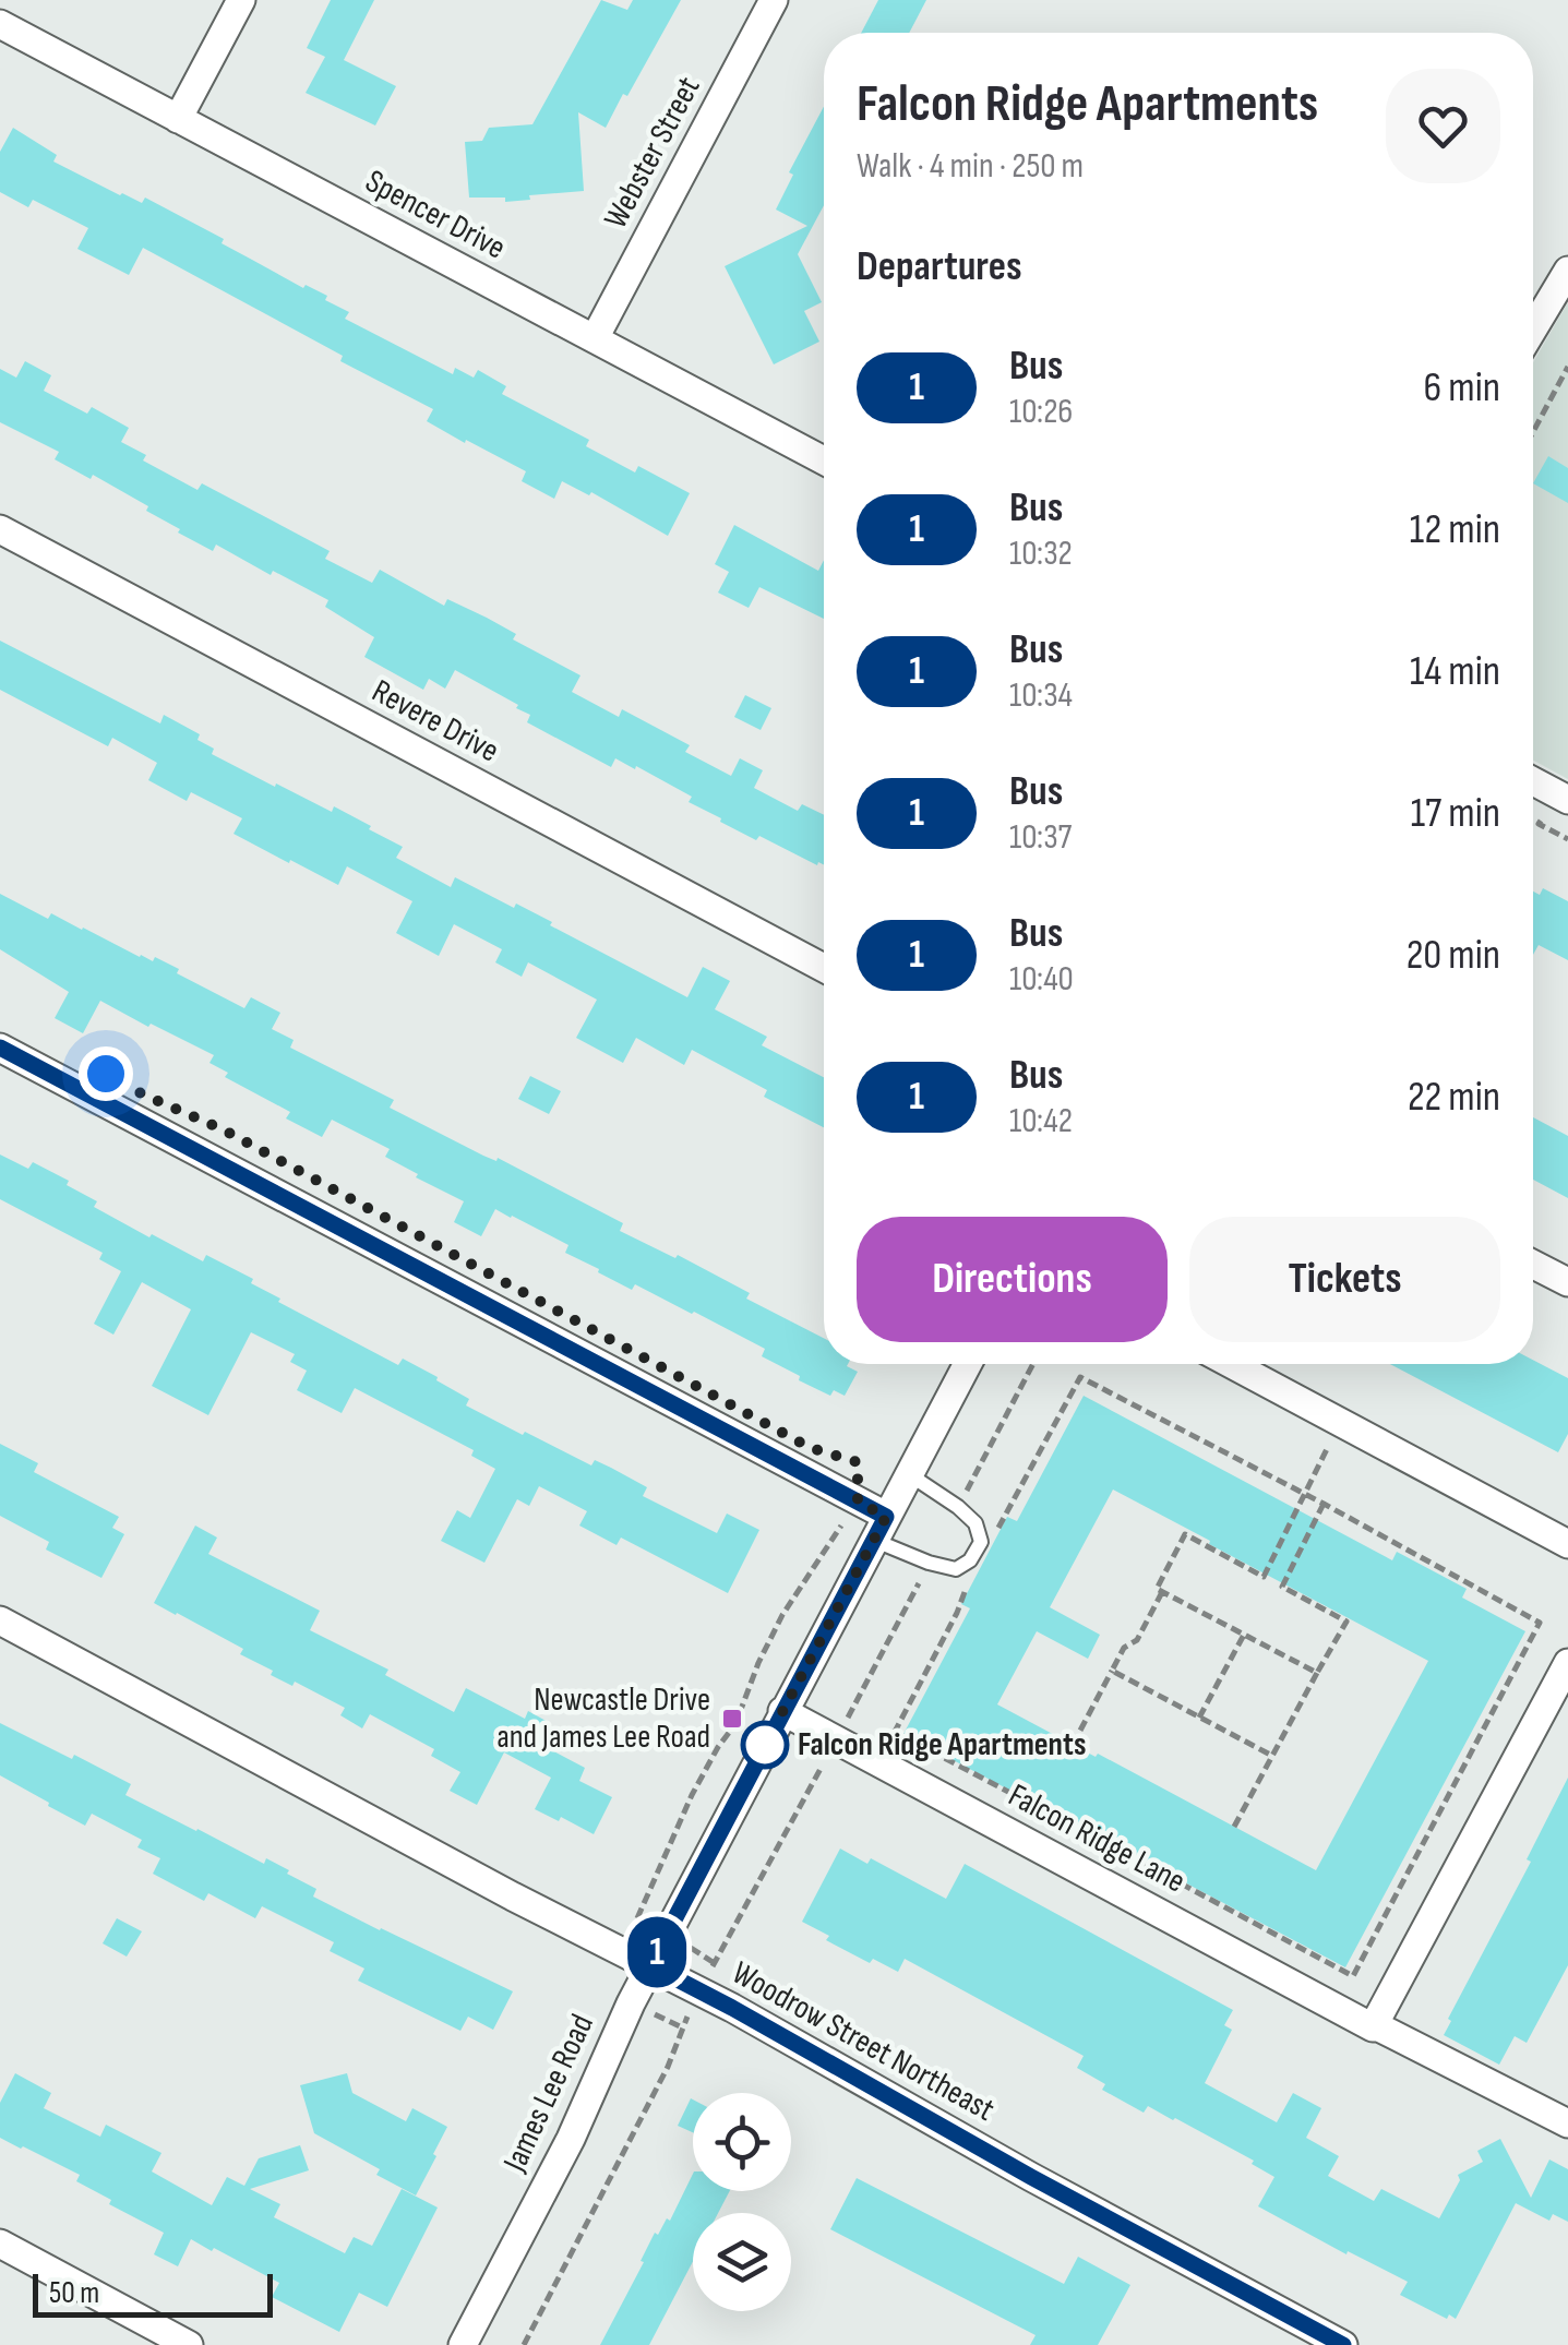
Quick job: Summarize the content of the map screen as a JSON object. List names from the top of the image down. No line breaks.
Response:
{"streets":{"street":["Webster Street","Spencer Drive","Revere Drive","Falcon Ridge Lane","Woodrow Street Northeast","James Lee Road"]},"crossings":[["Webster Street","Spencer Drive"],["Falcon Ridge Lane","James Lee Road"],["Woodrow Street Northeast","James Lee Road"]],"places":{"transit":["Newcastle Drive and James Lee Road"],"other":["Falcon Ridge Apartments"]},"lines":["bus line 1"],"scale_bar":"50 m","page":{"on_map":"1","heading":[["Falcon Ridge Apartments","Walk · 4 min · 250 m"],"Departures"],"list":[{"mark":"1","name":"Bus","note":"10:26","value":"6 min"},{"mark":"1","name":"Bus","note":"10:32","value":"12 min"},{"mark":"1","name":"Bus","note":"10:34","value":"14 min"},{"mark":"1","name":"Bus","note":"10:37","value":"17 min"},{"mark":"1","name":"Bus","note":"10:40","value":"20 min"},{"mark":"1","name":"Bus","note":"10:42","value":"22 min"}],"buttons":["Directions","Tickets"],"scale":"50 m"}}
